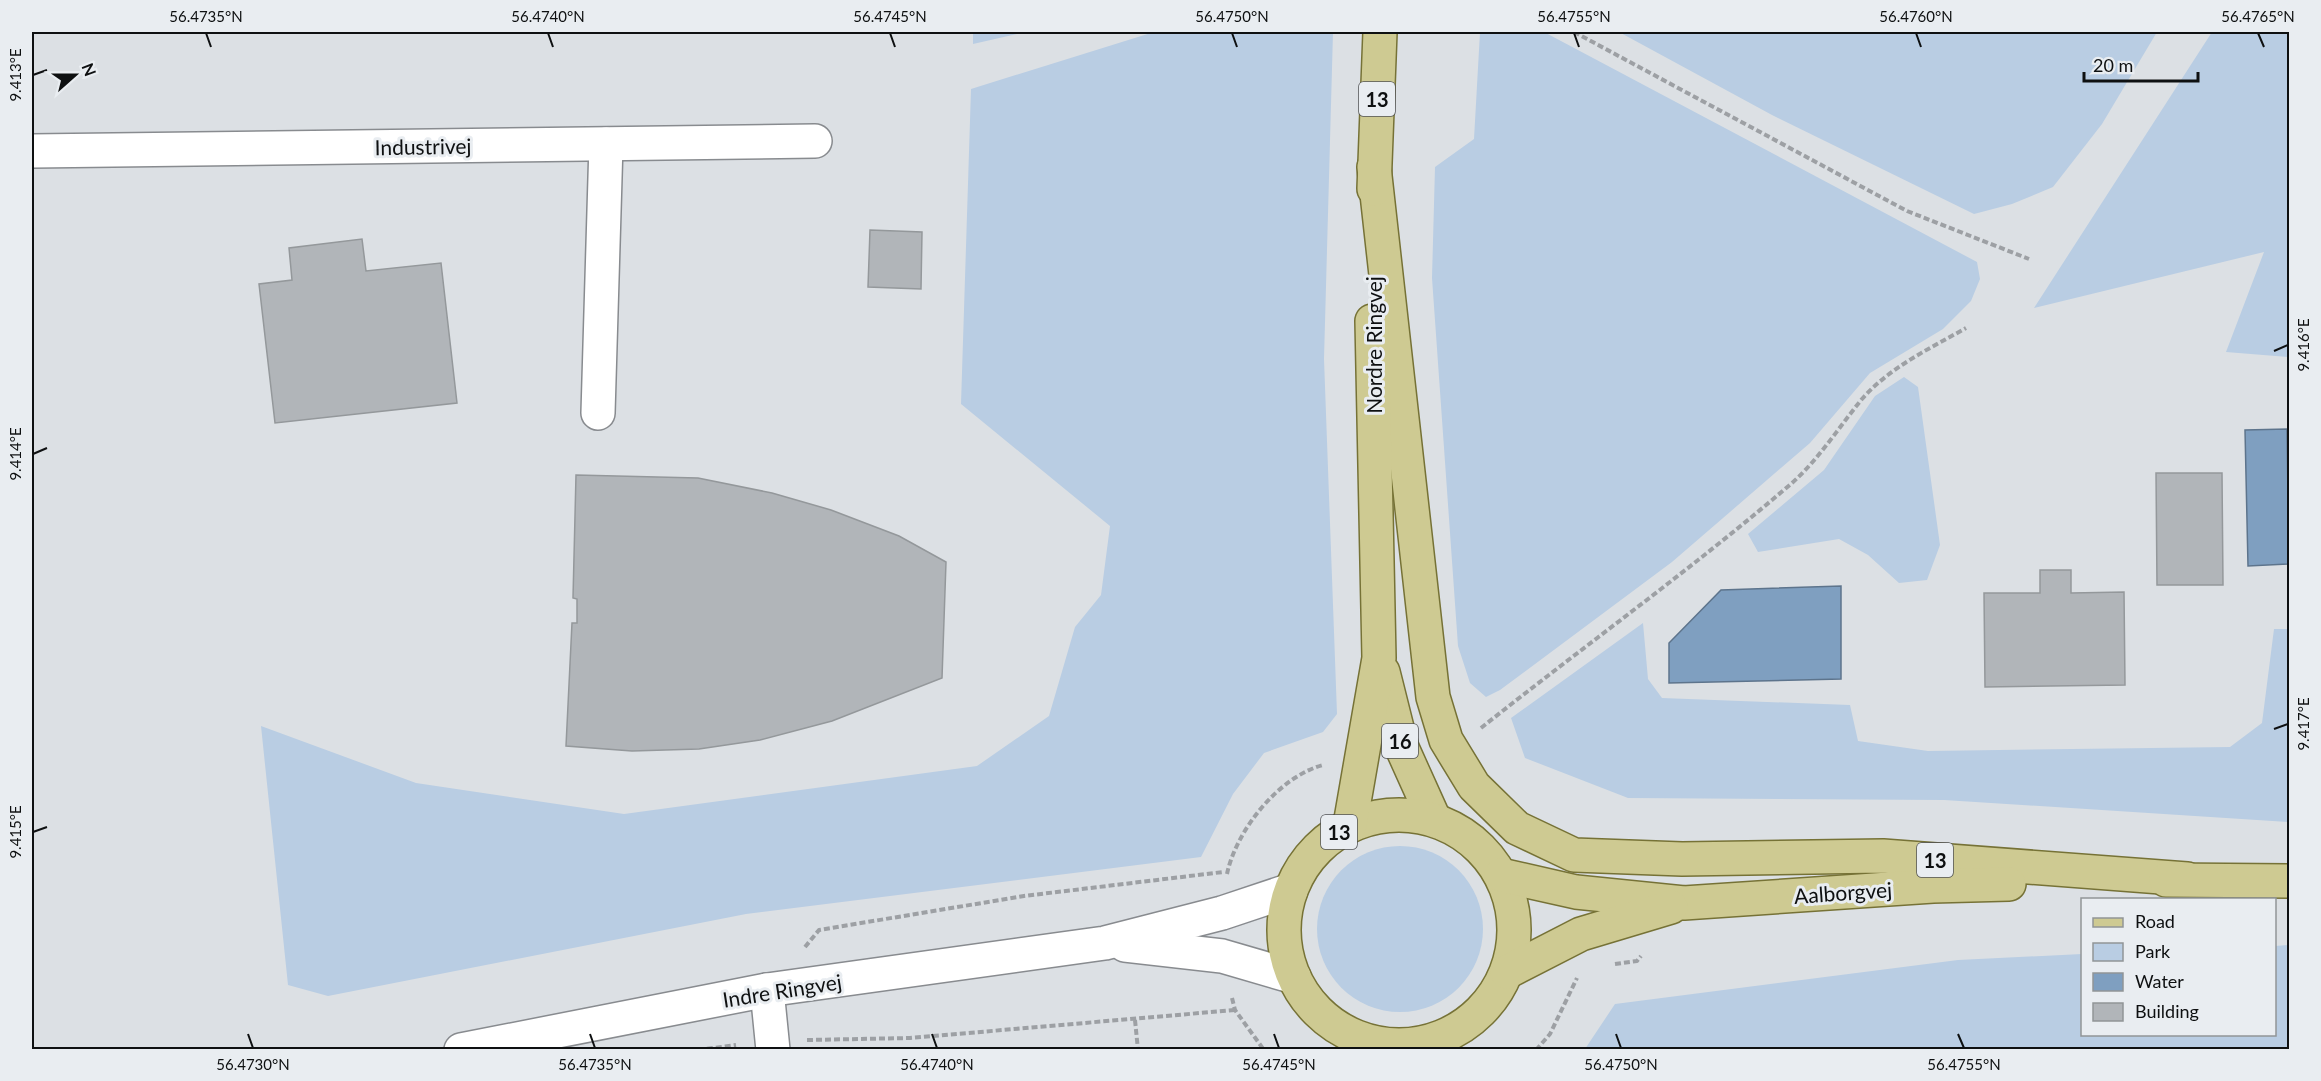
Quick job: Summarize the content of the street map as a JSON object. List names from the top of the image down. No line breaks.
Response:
{"streets":{"main road":["13","Nordre Ringvej","16","Aalborgvej"],"street":["Industrivej","Indre Ringvej"]},"crossings":[["13","Nordre Ringvej"],["13","Aalborgvej"],["13","Indre Ringvej"]],"legend":["Road","Park","Water","Building"],"scale_bar":"20 m","north":"right","coordinates":["56.4735°N","56.4740°N","56.4745°N","56.4750°N","56.4755°N","56.4760°N","56.4765°N","9.413°E","9.416°E","9.414°E","9.417°E","9.415°E","56.4730°N"]}
